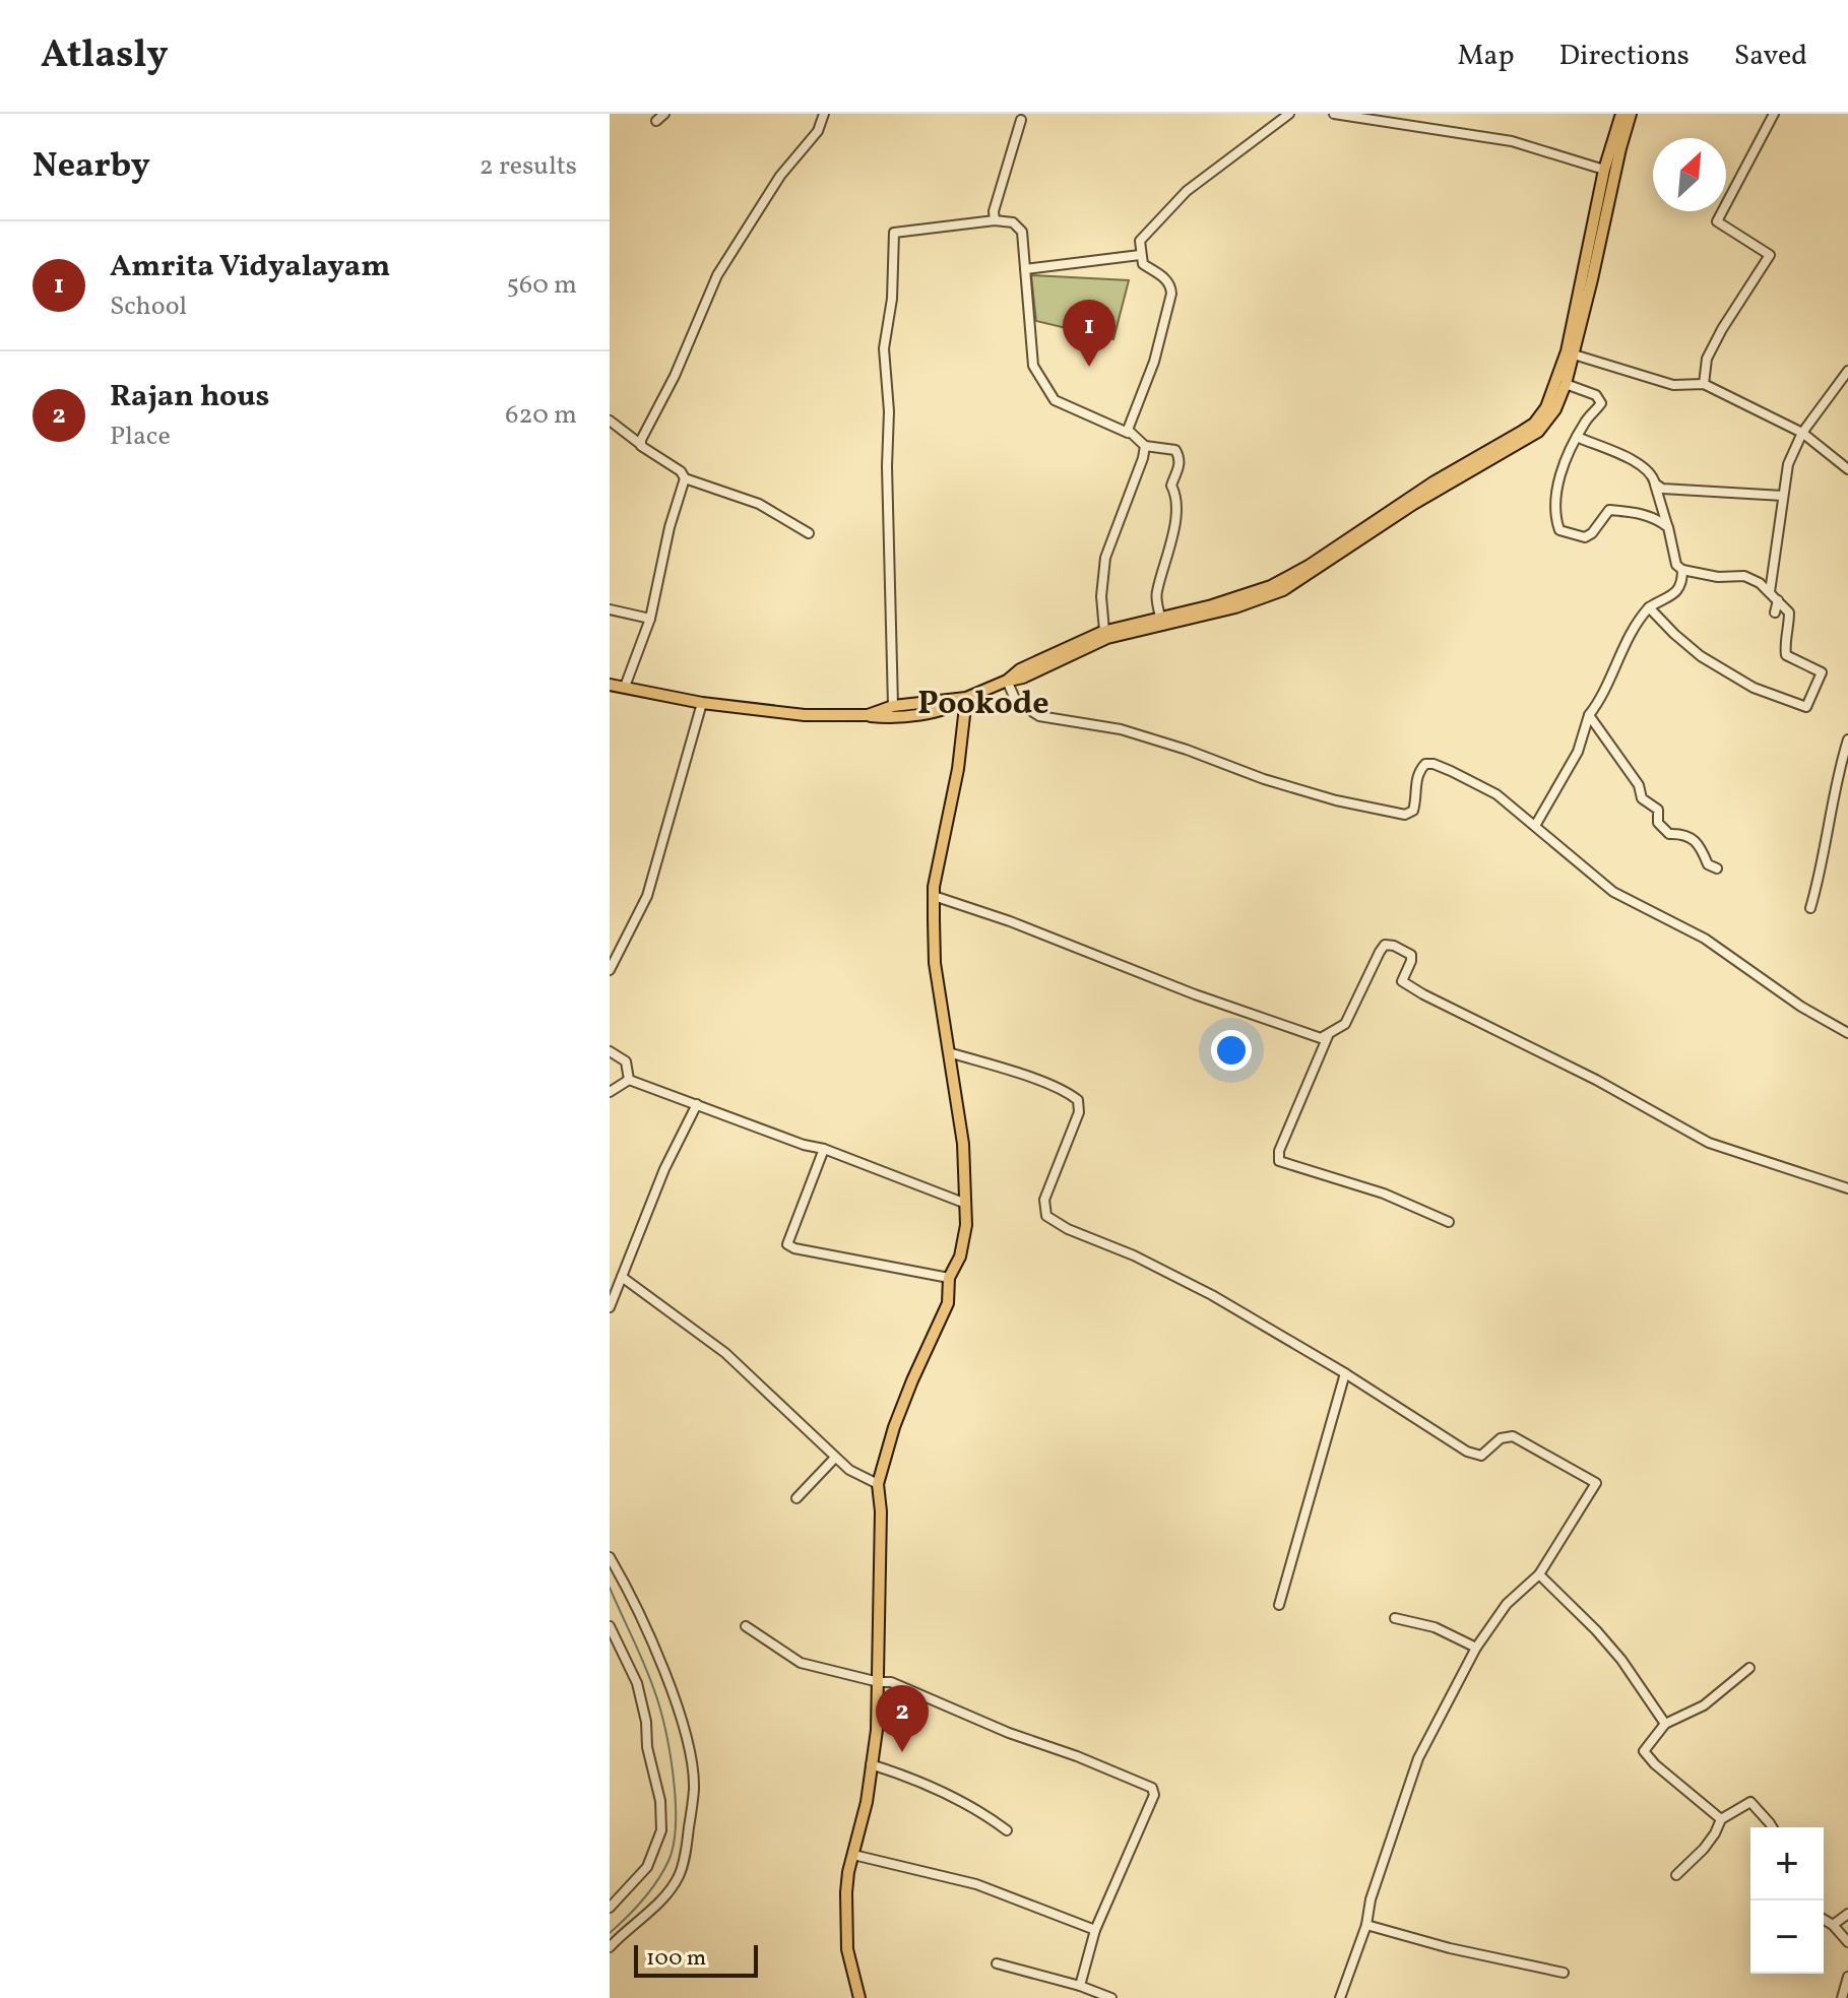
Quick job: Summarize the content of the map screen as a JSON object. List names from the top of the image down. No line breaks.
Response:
{"districts":["Pookode"],"scale_bar":"100 m","north":"top right","page":{"header":"Atlasly","nav":["Map","Directions","Saved"],"heading":["Nearby","2 results"],"list":[{"mark":"1","name":"Amrita Vidyalayam","note":"School","value":"560 m"},{"mark":"2","name":"Rajan hous","note":"Place","value":"620 m"}],"pins":["1","2"],"map_buttons":["+","−"],"scale":"100 m"}}
